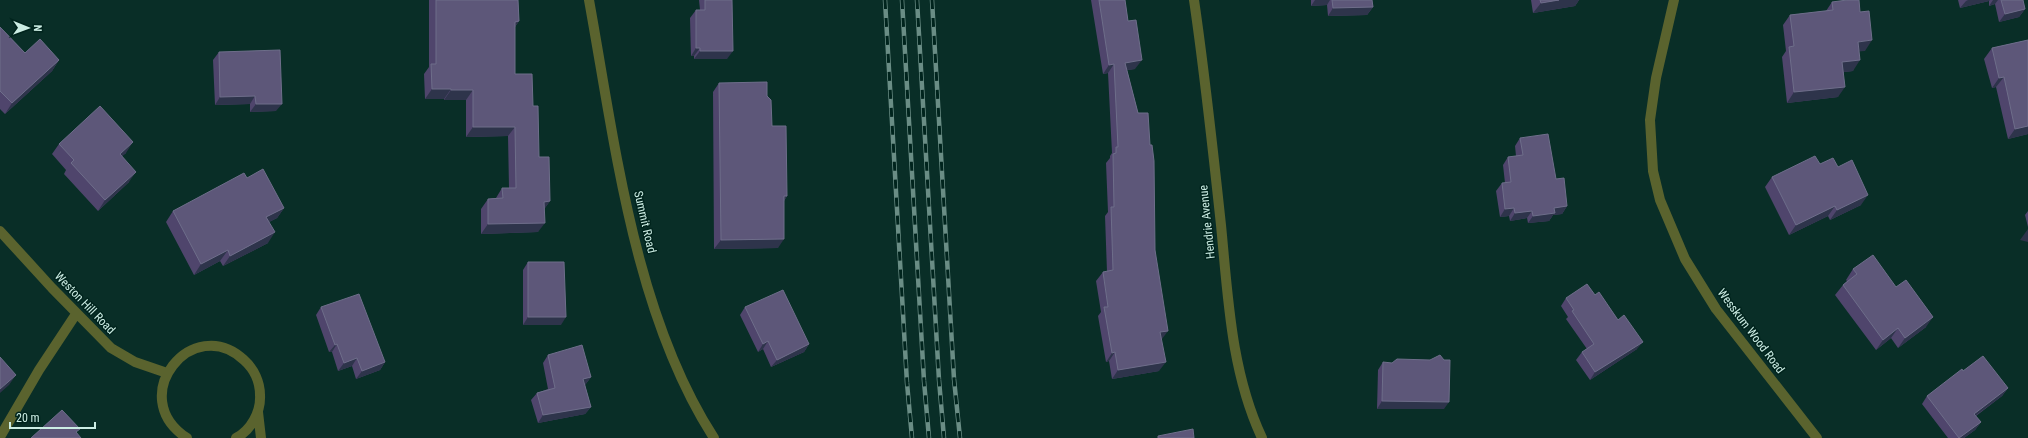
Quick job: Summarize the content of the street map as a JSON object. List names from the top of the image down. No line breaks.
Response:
{"streets":{"street":["Summit Road","Hendrie Avenue","Weston Hill Road","Wesskum Wood Road"]},"scale_bar":"20 m","north":"right"}
